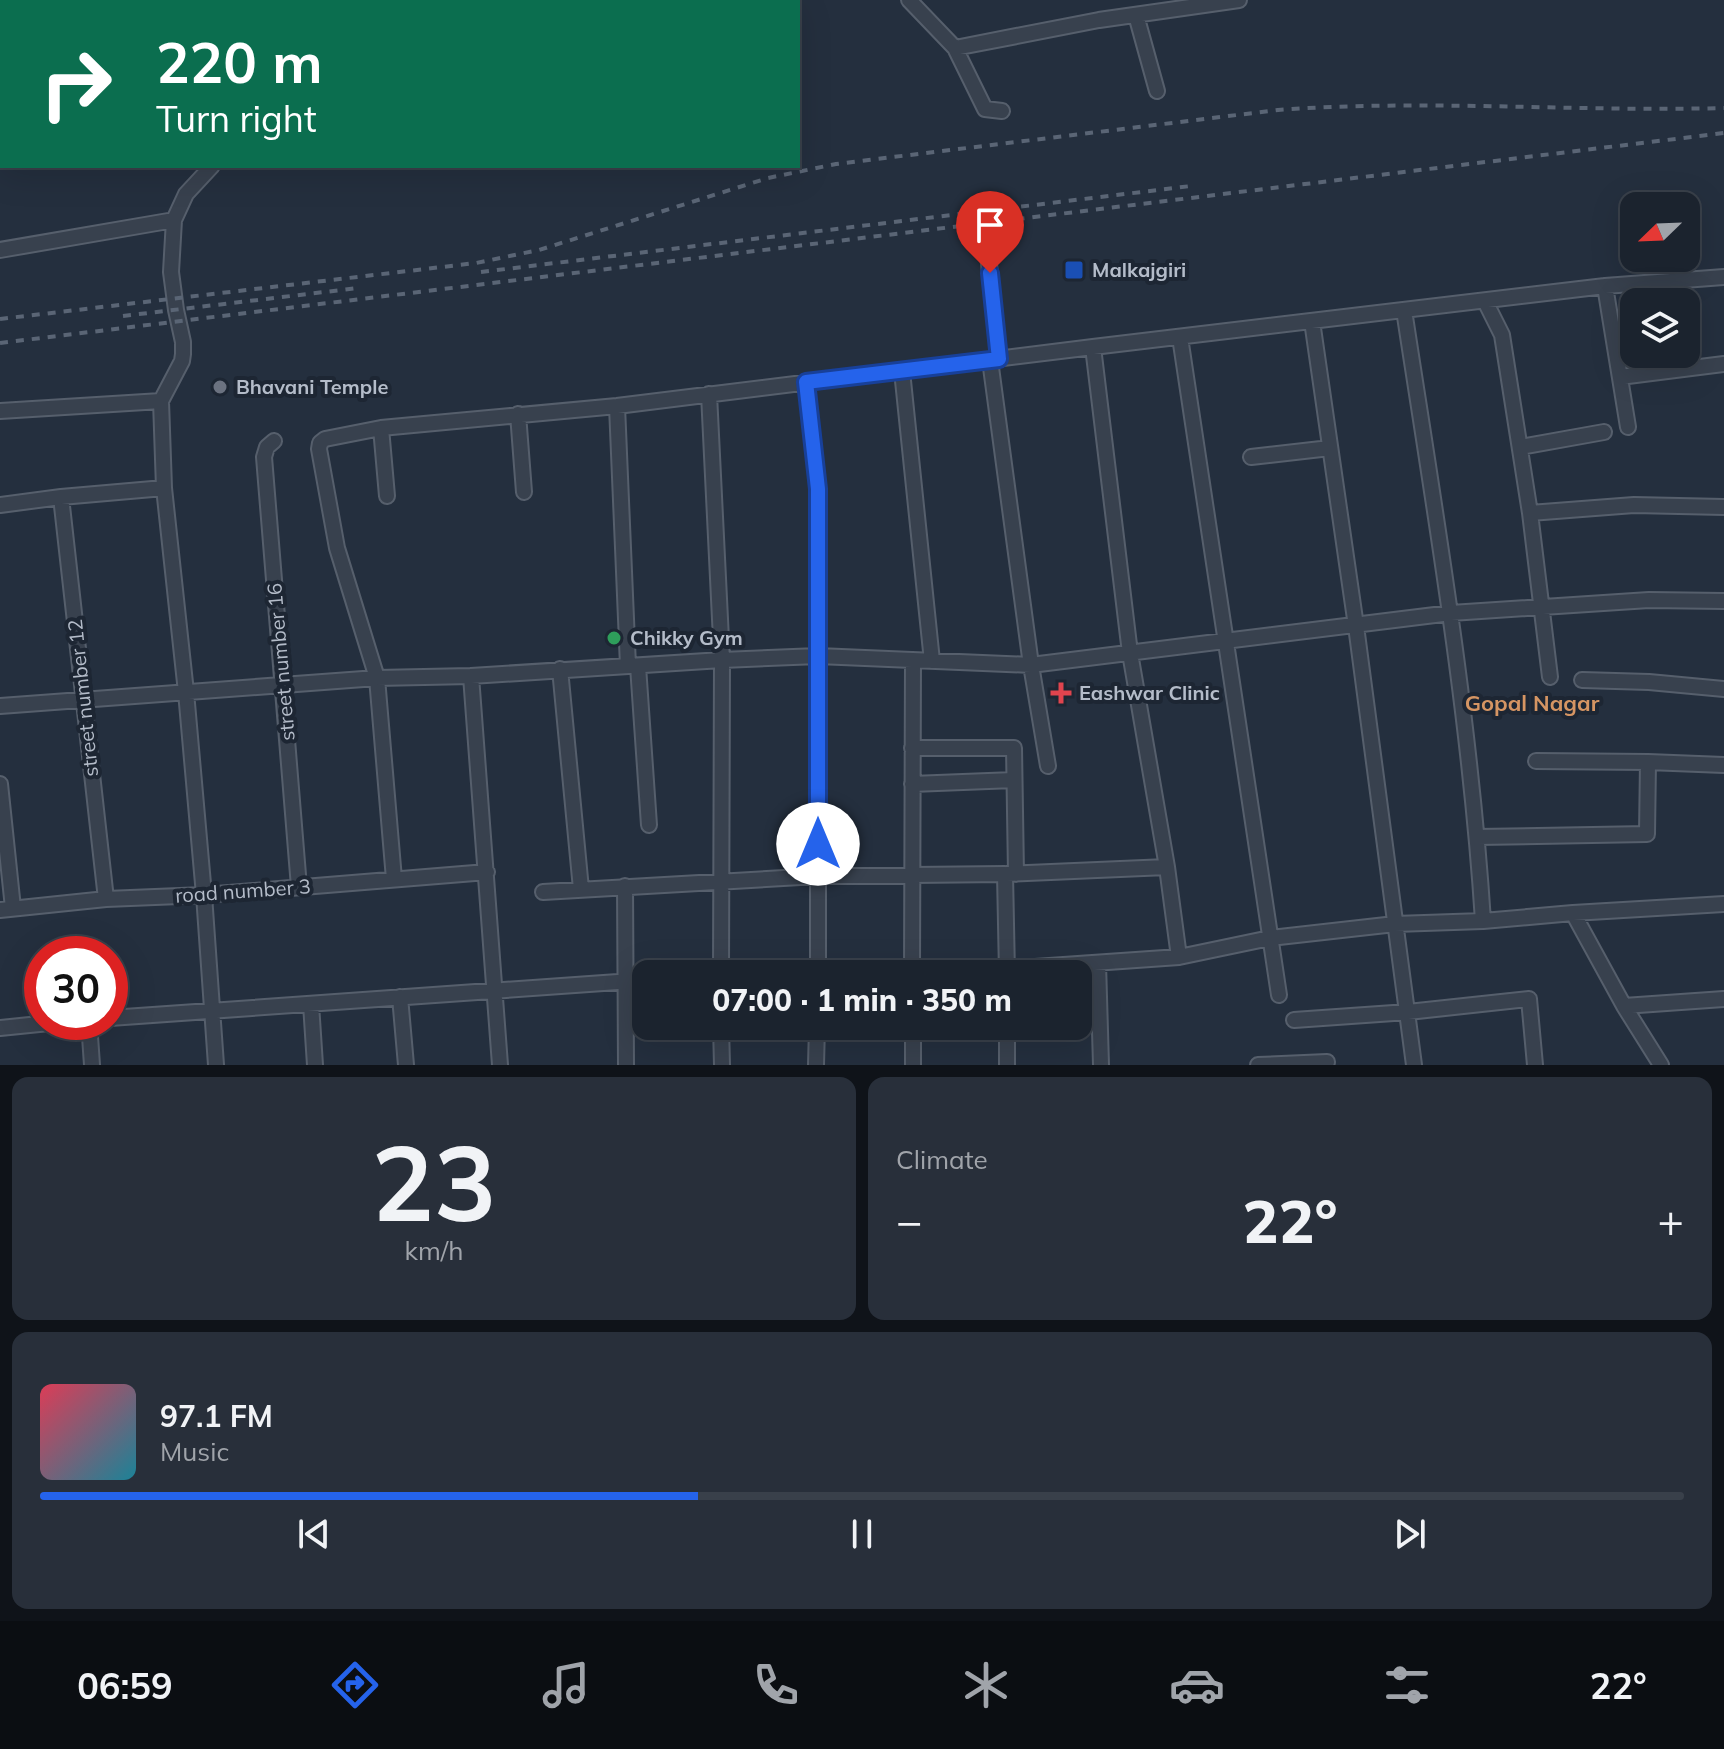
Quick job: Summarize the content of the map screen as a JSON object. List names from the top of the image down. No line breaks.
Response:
{"streets":{"street":["street number 16","street number 12","road number 3"]},"crossings":[["street number 16","road number 3"],["street number 12","road number 3"]],"districts":["Gopal Nagar"],"places":{"transit":["Malkajgiri"],"other":["Bhavani Temple","Chikky Gym"],"health":["Eashwar Clinic"]},"north":"bottom left","page":{"turn":["220 m","Turn right"],"limit":"30","trip":"07:00 · 1 min · 350 m","tile":[["23","km/h"],"Climate"],"heat":["−","22°","+"],"song":["97.1 FM","Music"],"tabs":["06:59","22°"]}}
